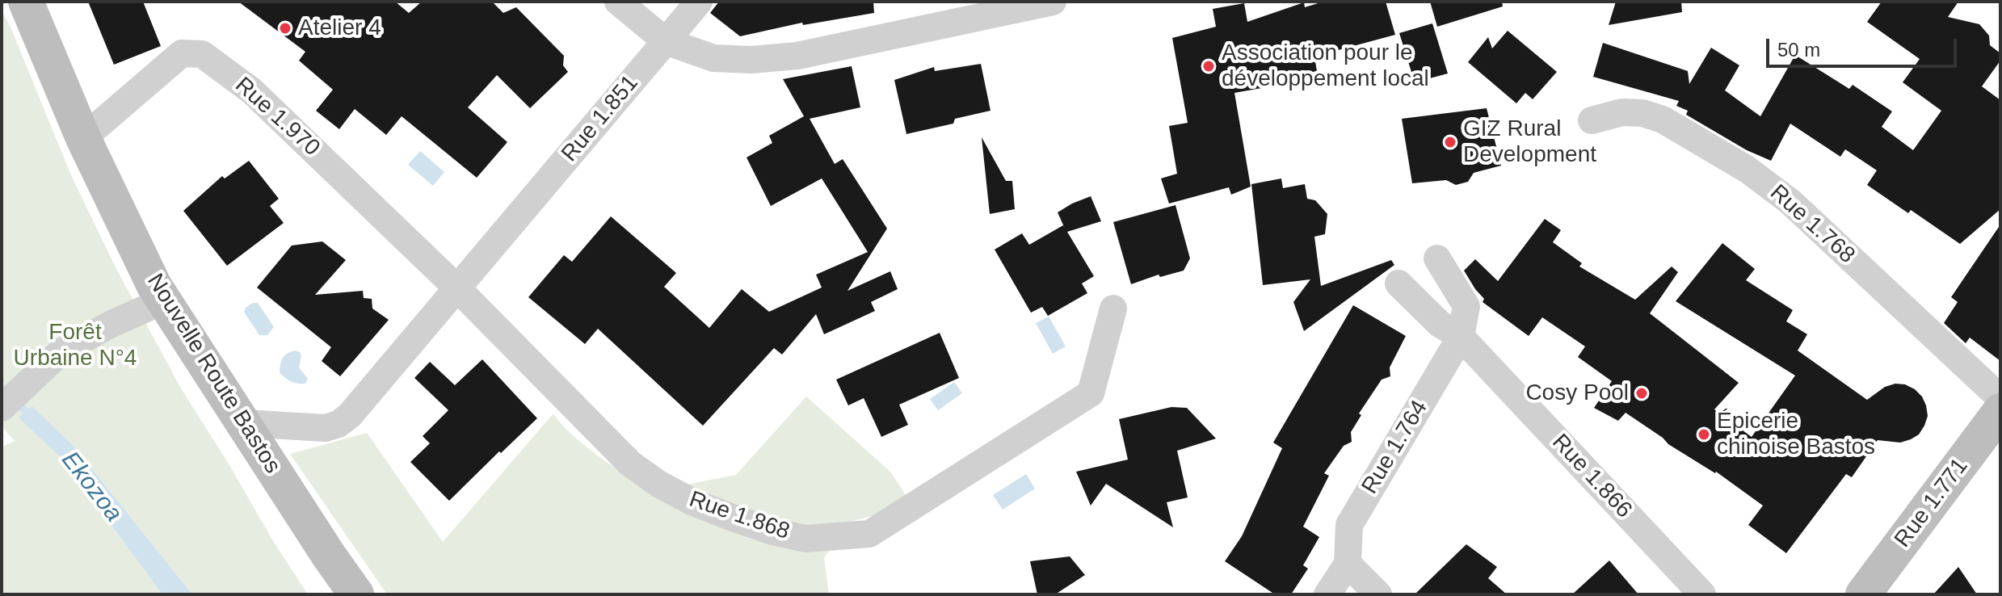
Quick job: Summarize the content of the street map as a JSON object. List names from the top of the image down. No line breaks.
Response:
{"streets":{"main road":["Nouvelle Route Bastos","Rue 1.771"],"street":["Rue 1.970","Rue 1.851","Rue 1.768","Rue 1.764","Rue 1.866","Rue 1.868"]},"crossings":[["Rue 1.970","Rue 1.851"],["Rue 1.970","Nouvelle Route Bastos"],["Rue 1.970","Rue 1.868"],["Rue 1.851","Nouvelle Route Bastos"],["Rue 1.851","Rue 1.868"],["Rue 1.764","Rue 1.866"]],"water":["Ekozoa"],"parks":["Forêt Urbaine N°4"],"places":["Atelier 4","Association pour le développement local","GIZ Rural Development","Cosy Pool","Épicerie chinoise Bastos"],"scale_bar":"50 m"}
